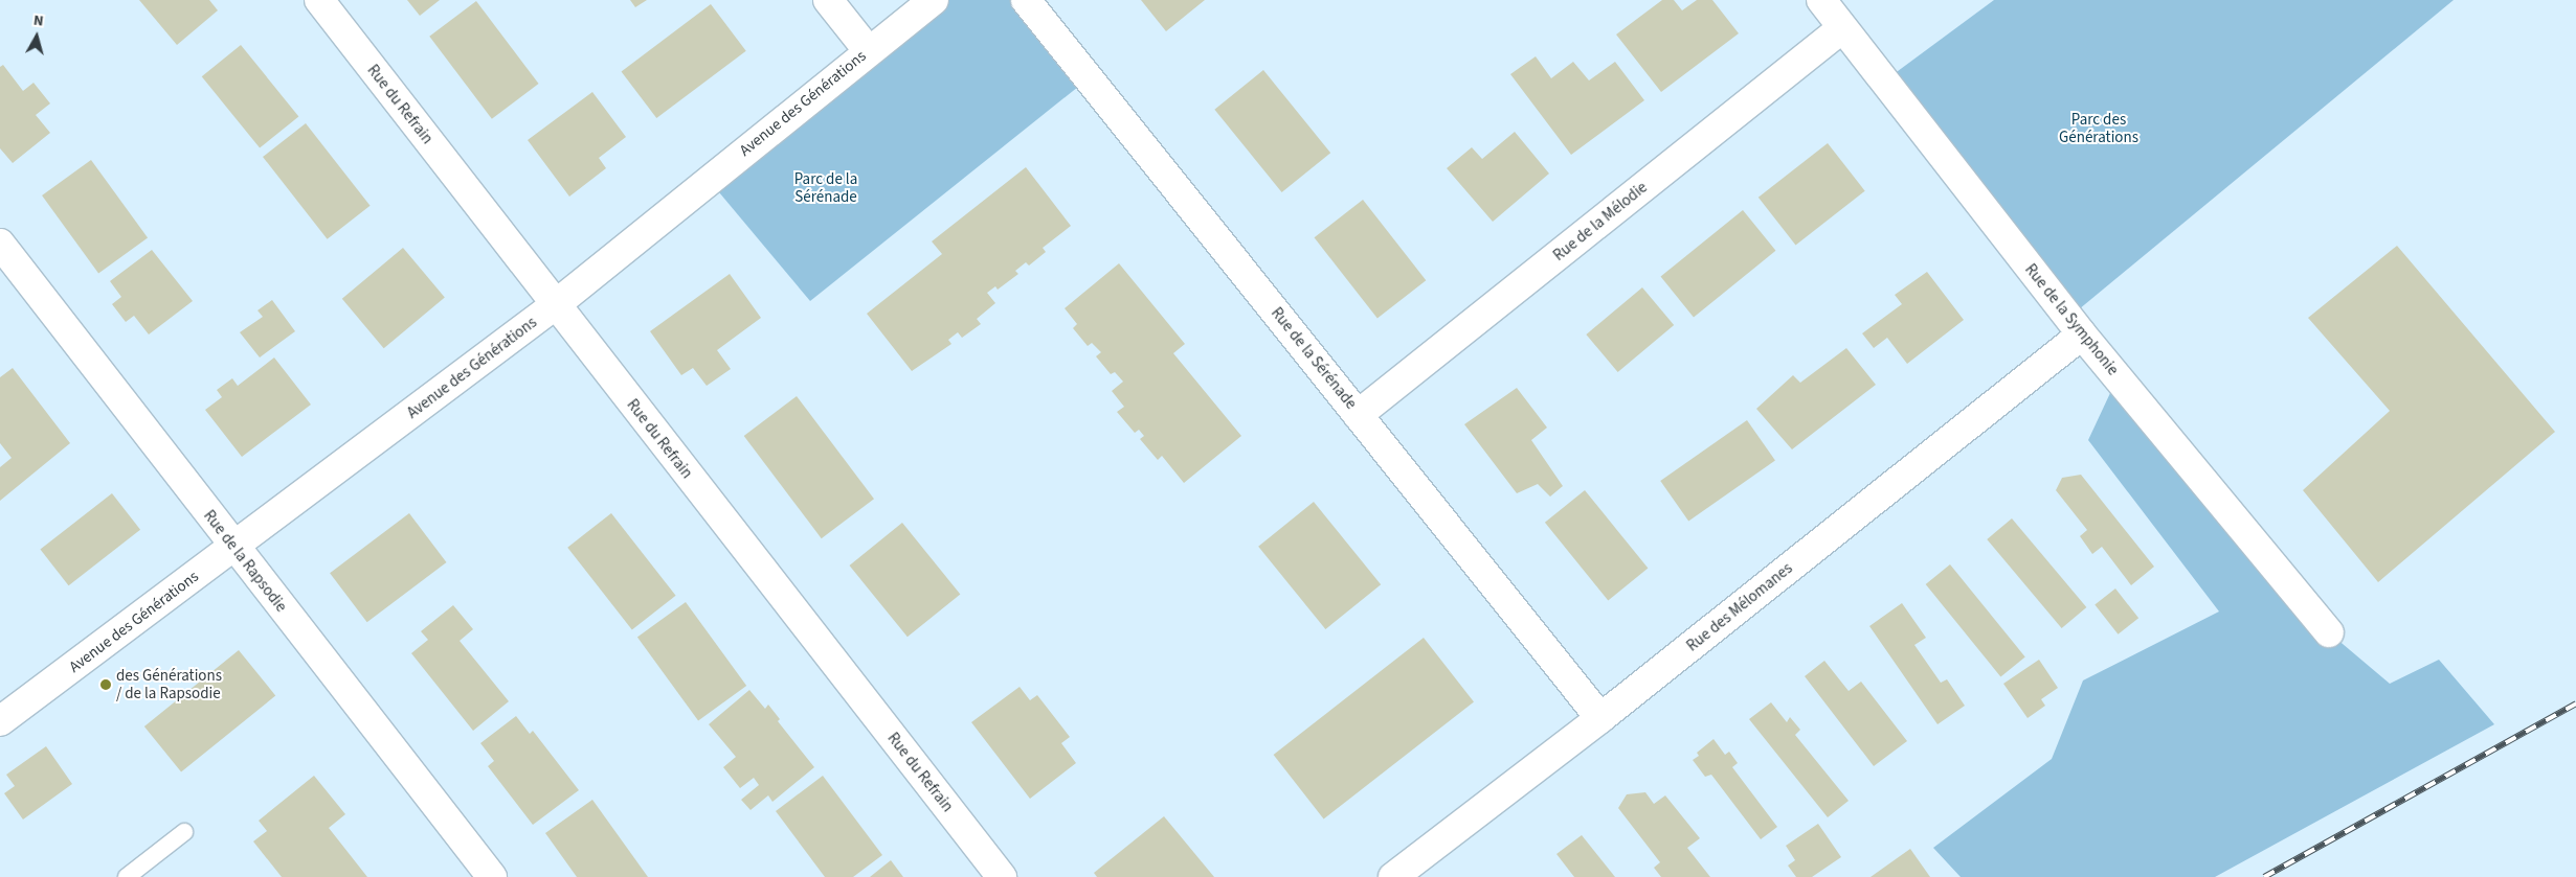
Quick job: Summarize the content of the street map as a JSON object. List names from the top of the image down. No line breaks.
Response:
{"streets":{"street":["Avenue des Générations","Rue du Refrain","Rue de la Mélodie","Rue de la Symphonie","Rue de la Sérénade","Rue de la Rapsodie","Rue des Mélomanes"]},"crossings":[["Avenue des Générations","Rue du Refrain"],["Avenue des Générations","Rue de la Rapsodie"],["Rue de la Mélodie","Rue de la Symphonie"],["Rue de la Mélodie","Rue de la Sérénade"],["Rue de la Symphonie","Rue des Mélomanes"],["Rue de la Sérénade","Rue des Mélomanes"]],"parks":["Parc des Générations","Parc de la Sérénade"],"places":["des Générations / de la Rapsodie"],"north":"top"}
